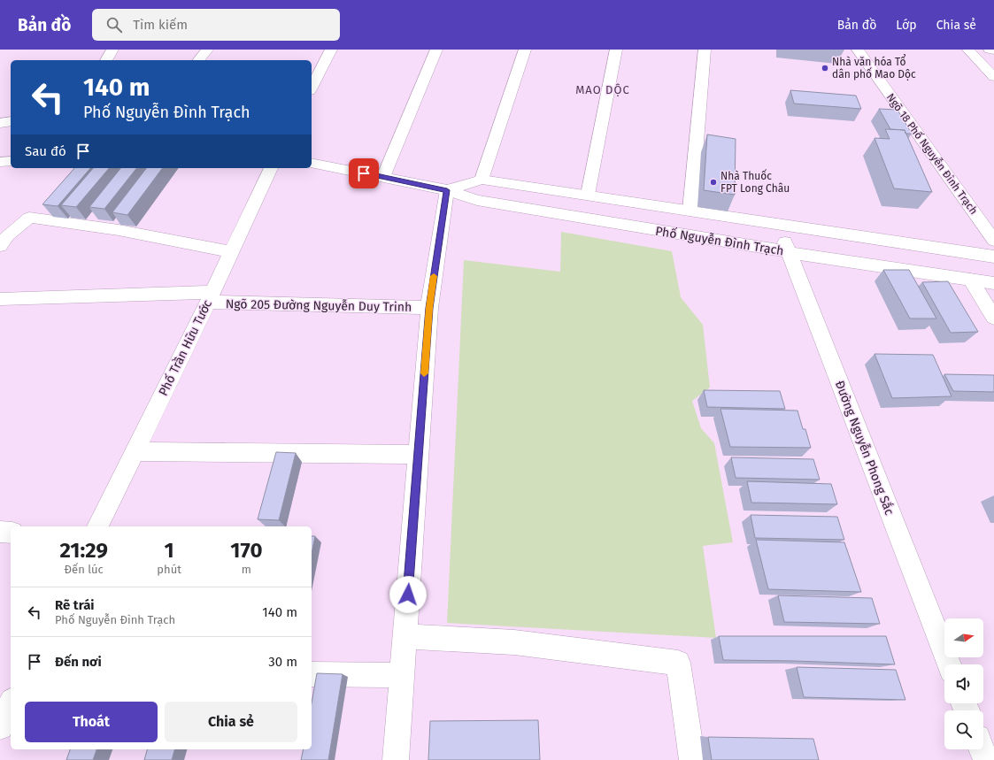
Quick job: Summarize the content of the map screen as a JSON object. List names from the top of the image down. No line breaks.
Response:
{"streets":{"street":["Ngõ 18 Phố Nguyễn Đình Trạch","Phố Nguyễn Đình Trạch","Ngõ 205 Đường Nguyễn Duy Trinh","Phố Trần Hữu Tước","Đường Nguyễn Phong Sắc"]},"crossings":[["Phố Nguyễn Đình Trạch","Đường Nguyễn Phong Sắc"],["Ngõ 205 Đường Nguyễn Duy Trinh","Phố Trần Hữu Tước"]],"districts":["MAO DỘC"],"places":["Nhà văn hóa Tổ dân phố Mao Dộc","Nhà Thuốc FPT Long Châu"],"north":"right","page":{"header":"Bản đồ","search":"Tìm kiếm","nav":["Bản đồ","Lớp","Chia sẻ"],"turn":["140 m","Phố Nguyễn Đình Trạch"],"then":"Sau đó","eta":["21:29","Đến lúc","1","phút","170","m"],"list":[{"name":"Rẽ trái","note":"Phố Nguyễn Đình Trạch","value":"140 m"},{"name":"Đến nơi","value":"30 m"}],"buttons":["Thoát","Chia sẻ"]}}
